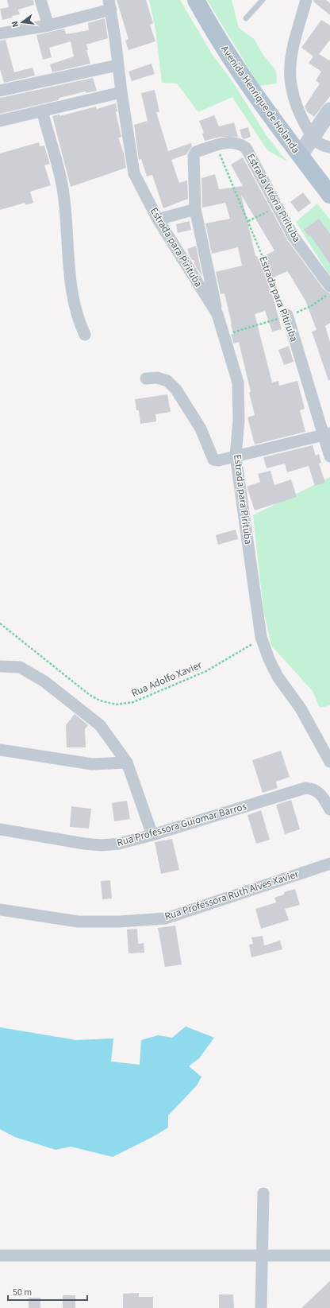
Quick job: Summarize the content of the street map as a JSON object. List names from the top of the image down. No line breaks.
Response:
{"streets":{"main road":["Avenida Henrique de Holanda"],"street":["Estrada Vitória Pirituba","Estrada para Pirituba","Estrada para Pitiruba","Rua Professora Guiomar Barros","Rua Professora Ruth Alves Xavier"],"path":["Rua Adolfo Xavier"]},"crossings":[["Estrada Vitória Pirituba","Estrada para Pirituba"],["Estrada Vitória Pirituba","Estrada para Pitiruba"],["Estrada para Pirituba","Rua Adolfo Xavier"]],"scale_bar":"50 m","north":"left"}
